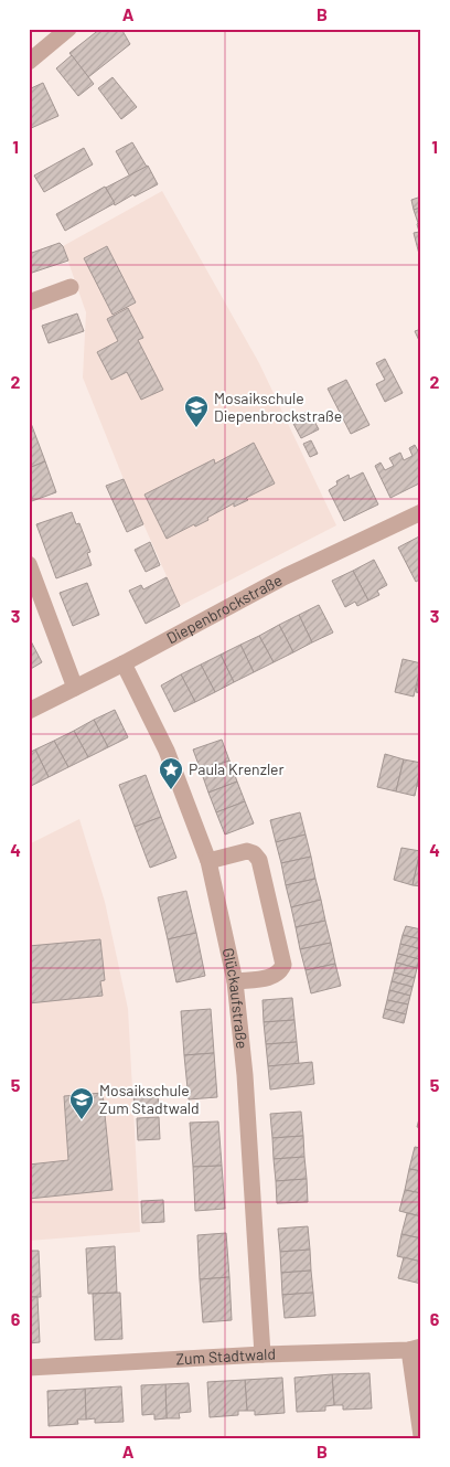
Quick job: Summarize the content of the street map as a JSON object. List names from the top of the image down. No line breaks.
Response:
{"streets":{"street":["Diepenbrockstraße","Glückaufstraße","Zum Stadtwald"]},"crossings":[["Diepenbrockstraße","Glückaufstraße"],["Glückaufstraße","Zum Stadtwald"]],"places":{"school or university":["Mosaikschule Diepenbrockstraße","Mosaikschule Zum Stadtwald"],"place":["Paula Krenzler"]},"grid":{"columns":["A","B"],"rows":["1","2","3","4","5","6"]}}
